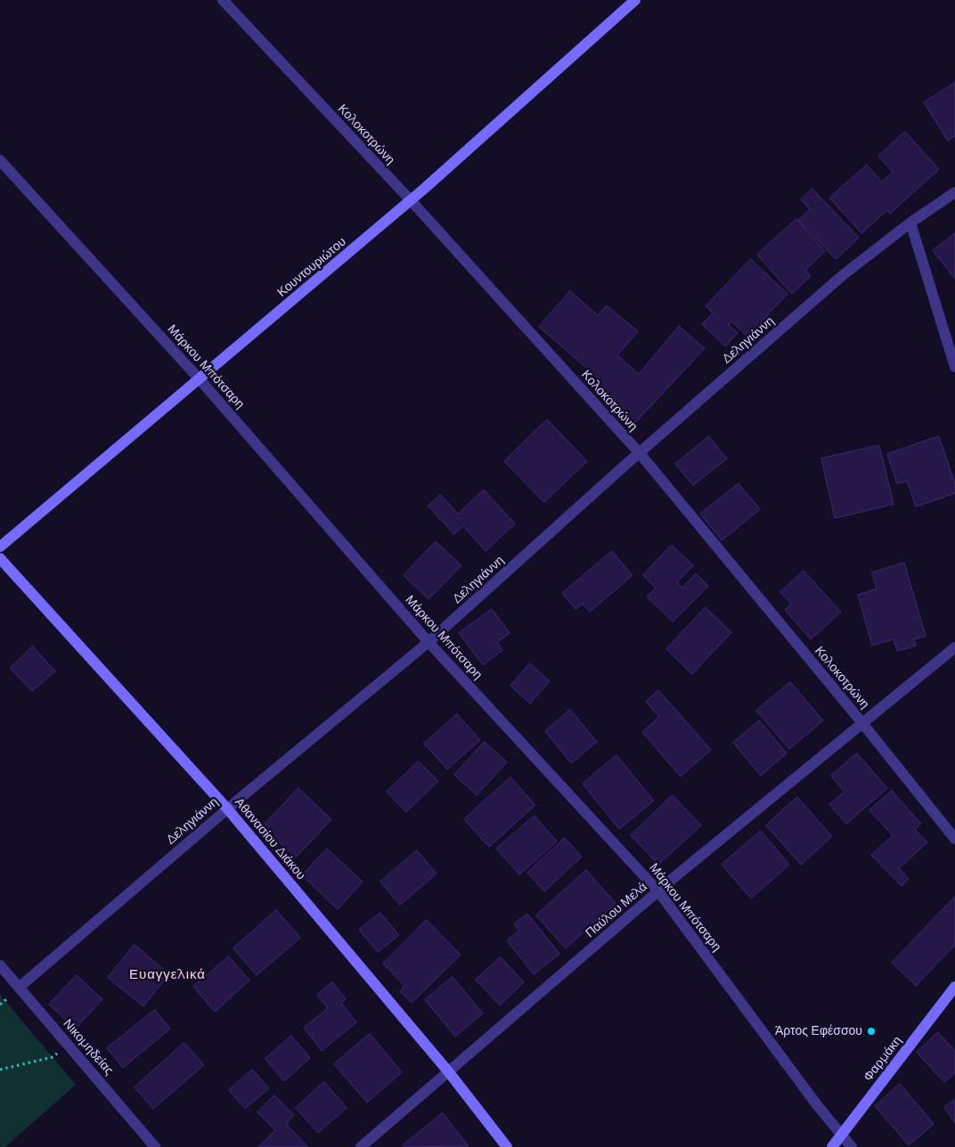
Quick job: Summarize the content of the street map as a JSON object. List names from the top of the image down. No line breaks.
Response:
{"streets":{"street":["Κολοκοτρώνη","Κουντουριώτου","Δεληγιάννη","Μάρκου Μπότσαρη","Αθανασίου Διάκου","Παύλου Μελά","Νικομηδείας","Φαρμάκη"]},"crossings":[["Κολοκοτρώνη","Κουντουριώτου"],["Κολοκοτρώνη","Δεληγιάννη"],["Κολοκοτρώνη","Παύλου Μελά"],["Κουντουριώτου","Μάρκου Μπότσαρη"],["Δεληγιάννη","Μάρκου Μπότσαρη"],["Δεληγιάννη","Αθανασίου Διάκου"],["Δεληγιάννη","Νικομηδείας"],["Μάρκου Μπότσαρη","Παύλου Μελά"],["Μάρκου Μπότσαρη","Φαρμάκη"],["Αθανασίου Διάκου","Παύλου Μελά"]],"districts":["Ευαγγελικά"],"places":["Άρτος Εφέσσου"]}
